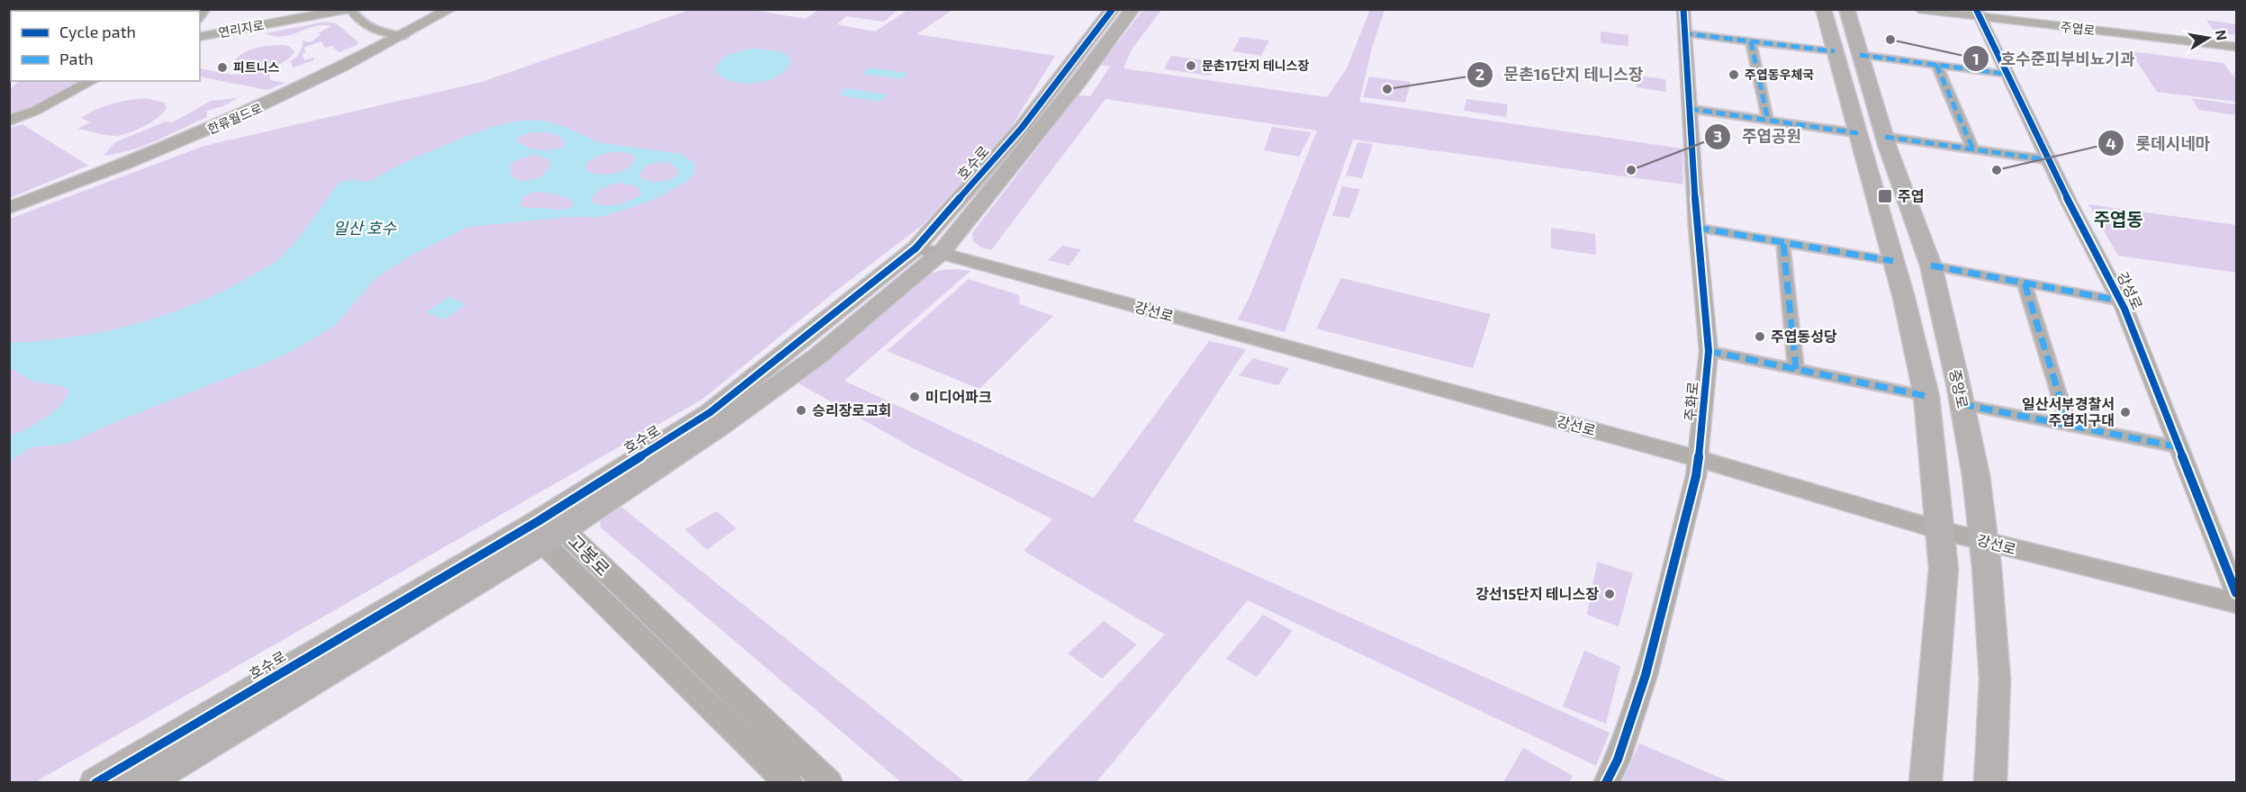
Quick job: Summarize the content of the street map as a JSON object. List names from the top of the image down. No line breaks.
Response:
{"streets":{"main road":["한류월드로","호수로","강선로","중앙로","고봉로"],"street":["연리지로","주엽로","강성로","주화로"]},"crossings":[["주엽로","강성로"],["호수로","강선로"],["호수로","고봉로"],["강선로","중앙로"],["강선로","주화로"]],"districts":["주엽동"],"water":["일산 호수"],"places":{"other":["호수준피부비뇨기과","문촌17단지 테니스장","피트니스","주엽동우체국","문촌16단지 테니스장","주엽공원","롯데시네마","주엽동성당","미디어파크","승리장로교회","일산서부경찰서 주엽지구대","강선15단지 테니스장"],"transit":["주엽"]},"legend":["Cycle path","Path"],"north":"right"}
